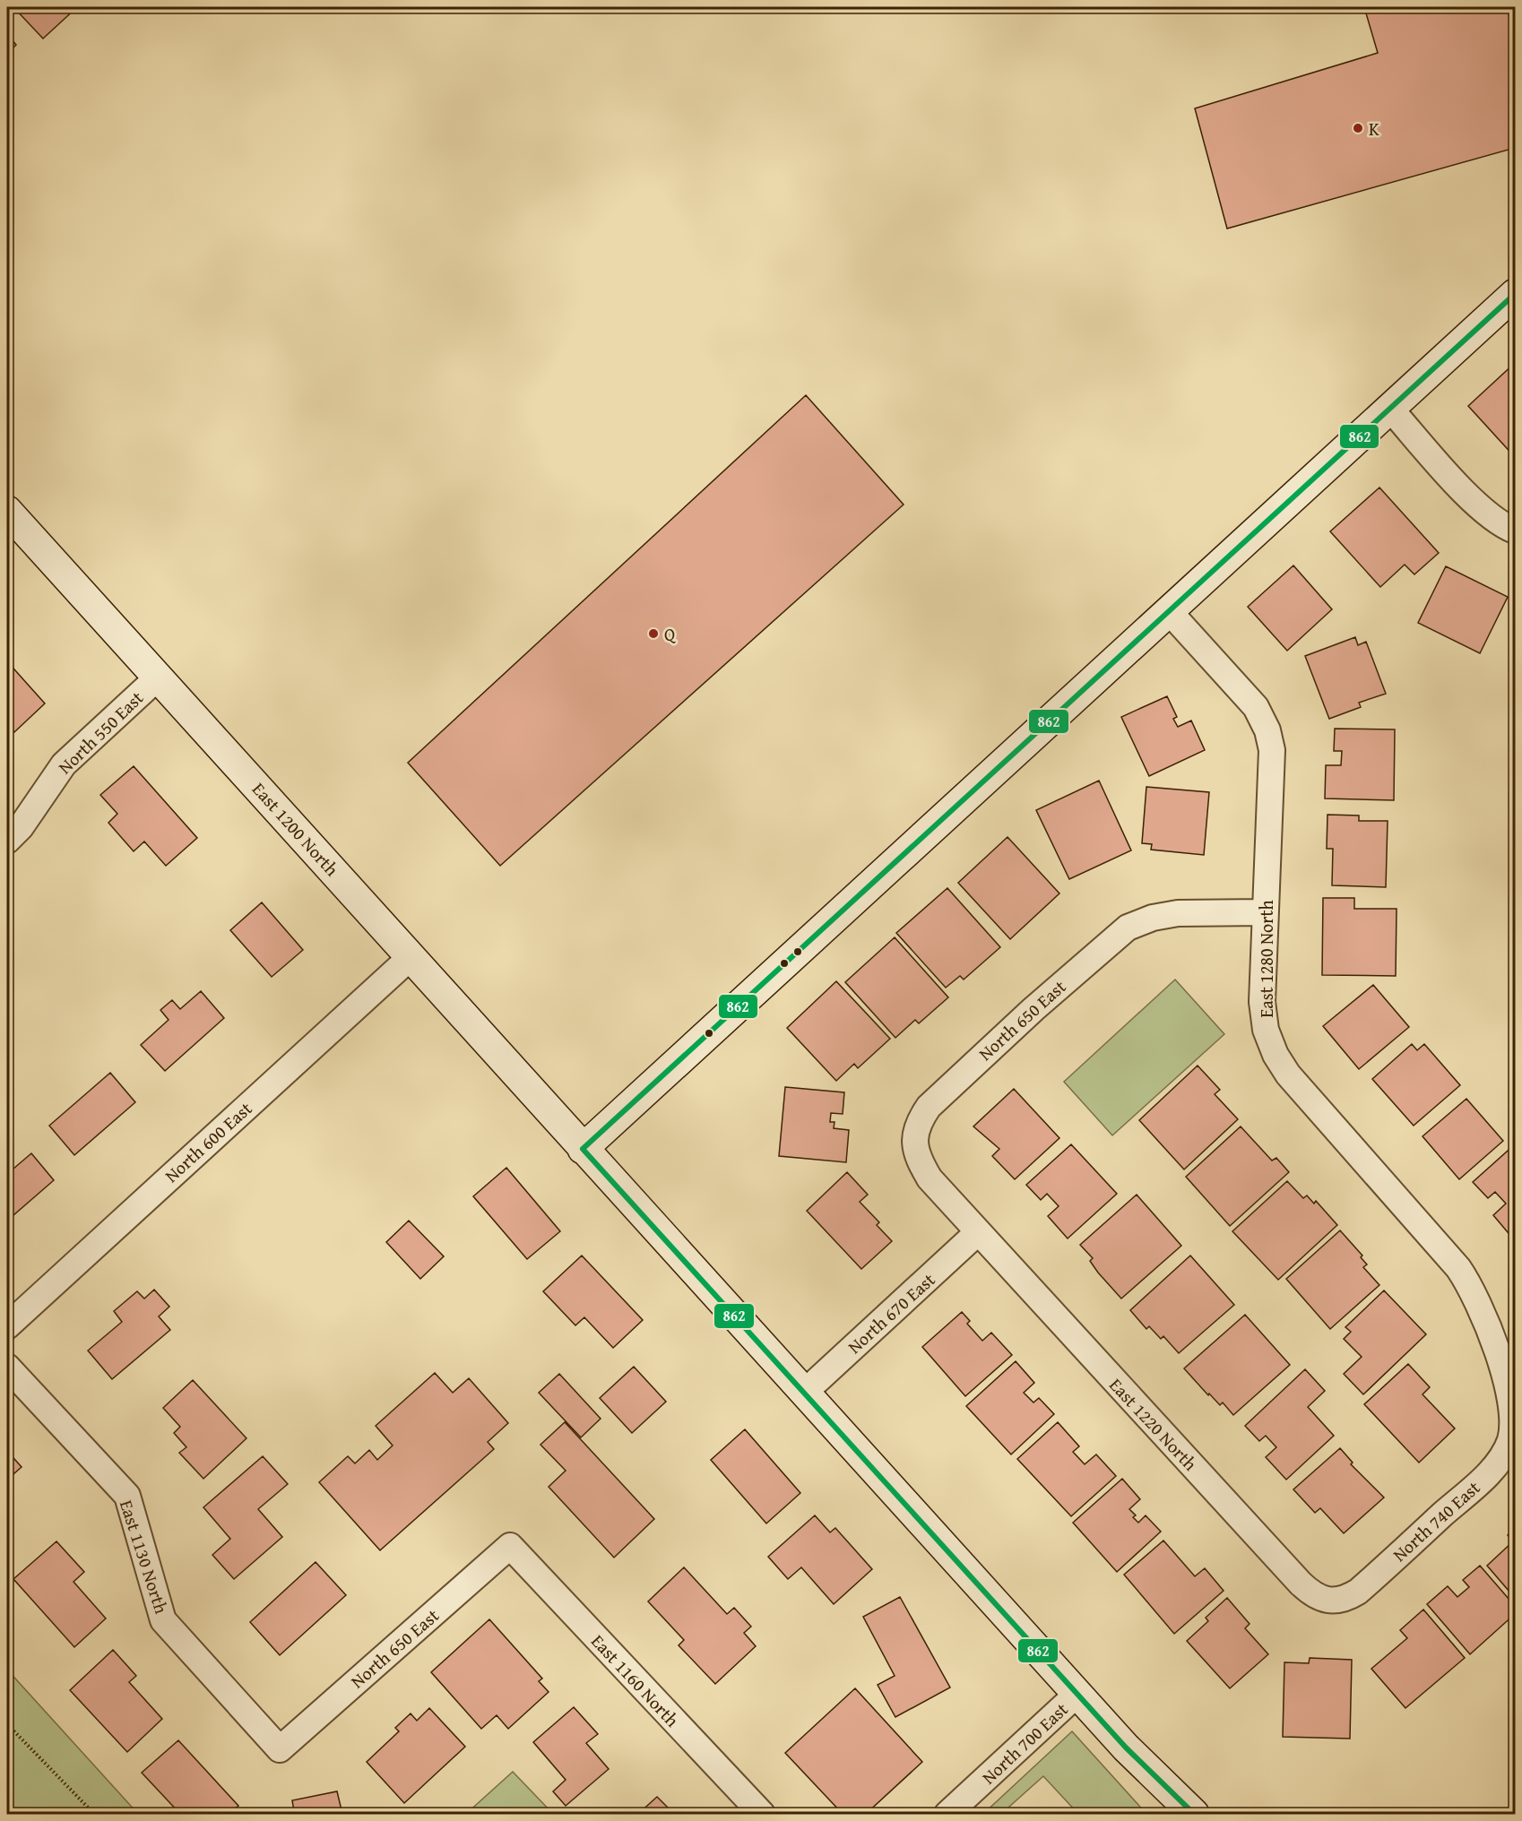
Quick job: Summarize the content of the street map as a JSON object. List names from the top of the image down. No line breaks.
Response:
{"streets":{"street":["North 550 East","East 1200 North","East 1280 North","North 650 East","North 600 East","North 670 East","East 1220 North","North 740 East","East 1130 North","East 1160 North","North 700 East"]},"crossings":[["North 550 East","East 1200 North"],["East 1200 North","North 600 East"],["East 1200 North","North 670 East"],["East 1200 North","North 700 East"],["East 1280 North","North 650 East"],["East 1280 North","North 740 East"],["North 650 East","North 670 East"],["North 650 East","East 1220 North"],["North 650 East","East 1130 North"],["North 650 East","East 1160 North"],["North 670 East","East 1220 North"],["East 1220 North","North 740 East"]],"places":["K","Q"],"lines":["transit line 862"]}
